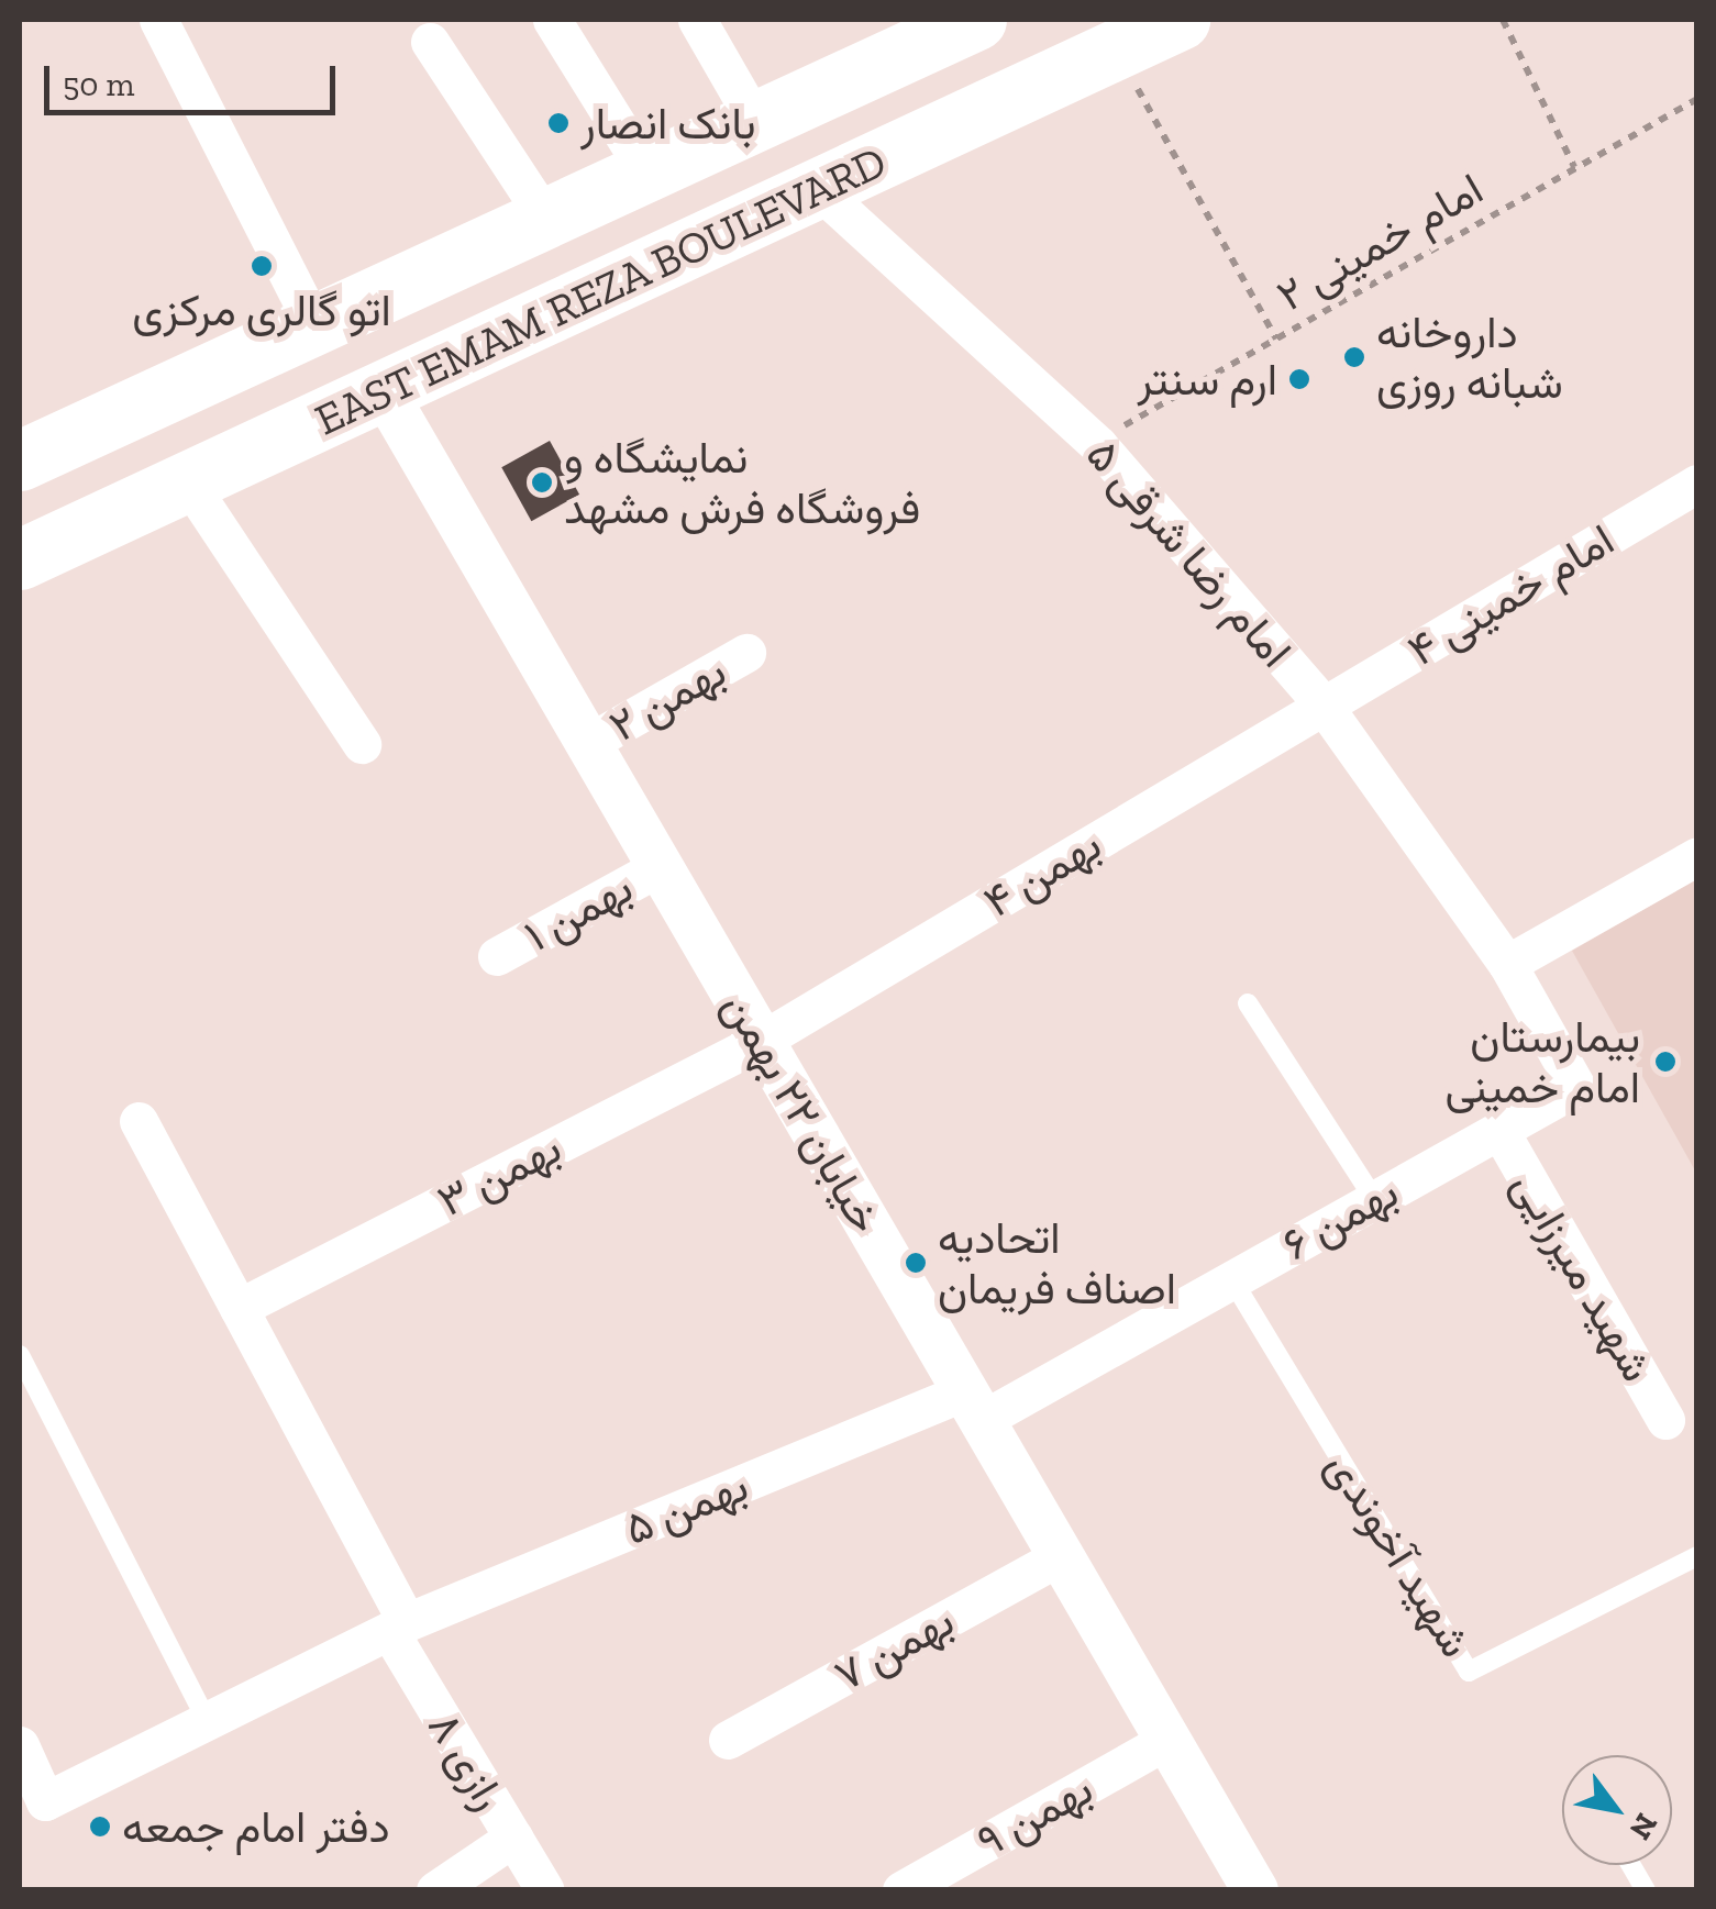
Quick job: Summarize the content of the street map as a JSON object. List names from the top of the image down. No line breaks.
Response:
{"streets":{"main road":["EAST EMAM REZA BOULEVARD"],"street":["امام رضا شرقی ۵","امام خمینی ۴","بهمن ۲","بهمن ۴","بهمن ۱","خیابان ۲۲ بهمن","بهمن ۳","بهمن ۶","شهید میرزایی","بهمن ۵","بهمن ۷","رازی ۸","بهمن ۹"],"lane":["شهید آخوندی"],"path":["امام خمینی ۲"]},"crossings":[["امام خمینی ۲","امام رضا شرقی ۵"],["EAST EMAM REZA BOULEVARD","امام رضا شرقی ۵"],["EAST EMAM REZA BOULEVARD","خیابان ۲۲ بهمن"],["امام رضا شرقی ۵","امام خمینی ۴"],["امام رضا شرقی ۵","بهمن ۴"],["امام رضا شرقی ۵","بهمن ۶"],["امام خمینی ۴","بهمن ۴"],["بهمن ۲","خیابان ۲۲ بهمن"],["بهمن ۴","خیابان ۲۲ بهمن"],["بهمن ۴","بهمن ۳"],["بهمن ۱","خیابان ۲۲ بهمن"],["خیابان ۲۲ بهمن","بهمن ۳"],["خیابان ۲۲ بهمن","بهمن ۶"],["خیابان ۲۲ بهمن","بهمن ۵"],["خیابان ۲۲ بهمن","بهمن ۷"],["خیابان ۲۲ بهمن","بهمن ۹"],["بهمن ۳","رازی ۸"],["بهمن ۶","شهید میرزایی"],["بهمن ۶","بهمن ۵"],["بهمن ۶","شهید آخوندی"],["بهمن ۵","رازی ۸"]],"places":["بانک انصار","اتو گالری مرکزی","داروخانه شبانه روزی","ارم سنتر","نمایشگاه و فروشگاه فرش مشهد","بیمارستان امام خمینی","اتحادیه اصناف فریمان","دفتر امام جمعه"],"scale_bar":"50 m","north":"bottom right"}
